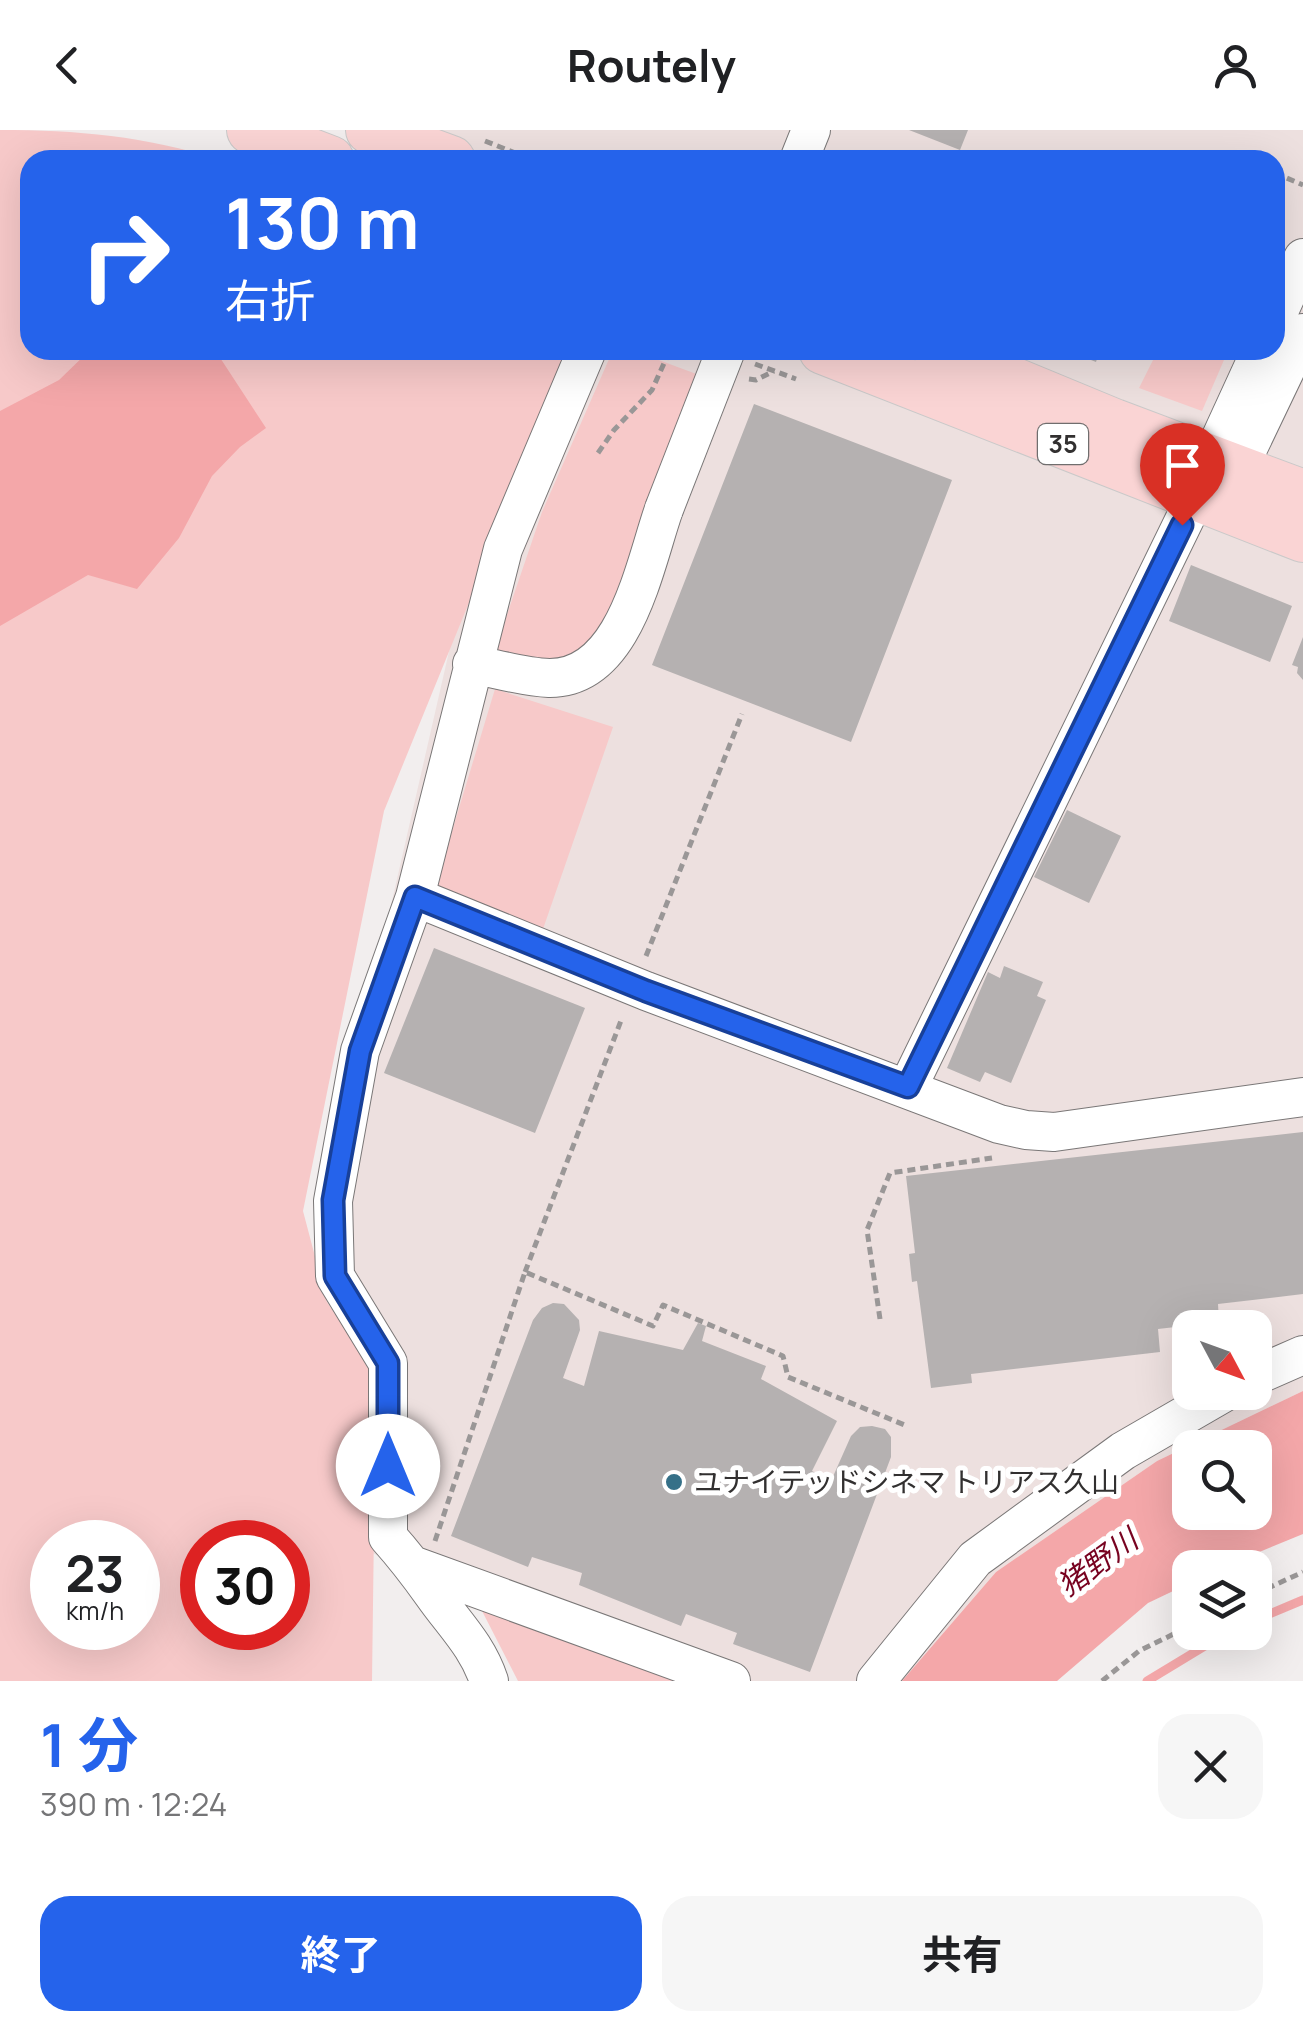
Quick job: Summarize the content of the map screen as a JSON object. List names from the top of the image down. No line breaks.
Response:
{"streets":{"main road":["35"]},"water":["猪野川"],"places":["ユナイテッドシネマ トリアス久山"],"north":"bottom right","page":{"header":"Routely","turn":["130 m","右折"],"speed":"23 km/h","limit":"30","heading":["1 分","390 m · 12:24"],"buttons":["終了","共有"]}}
